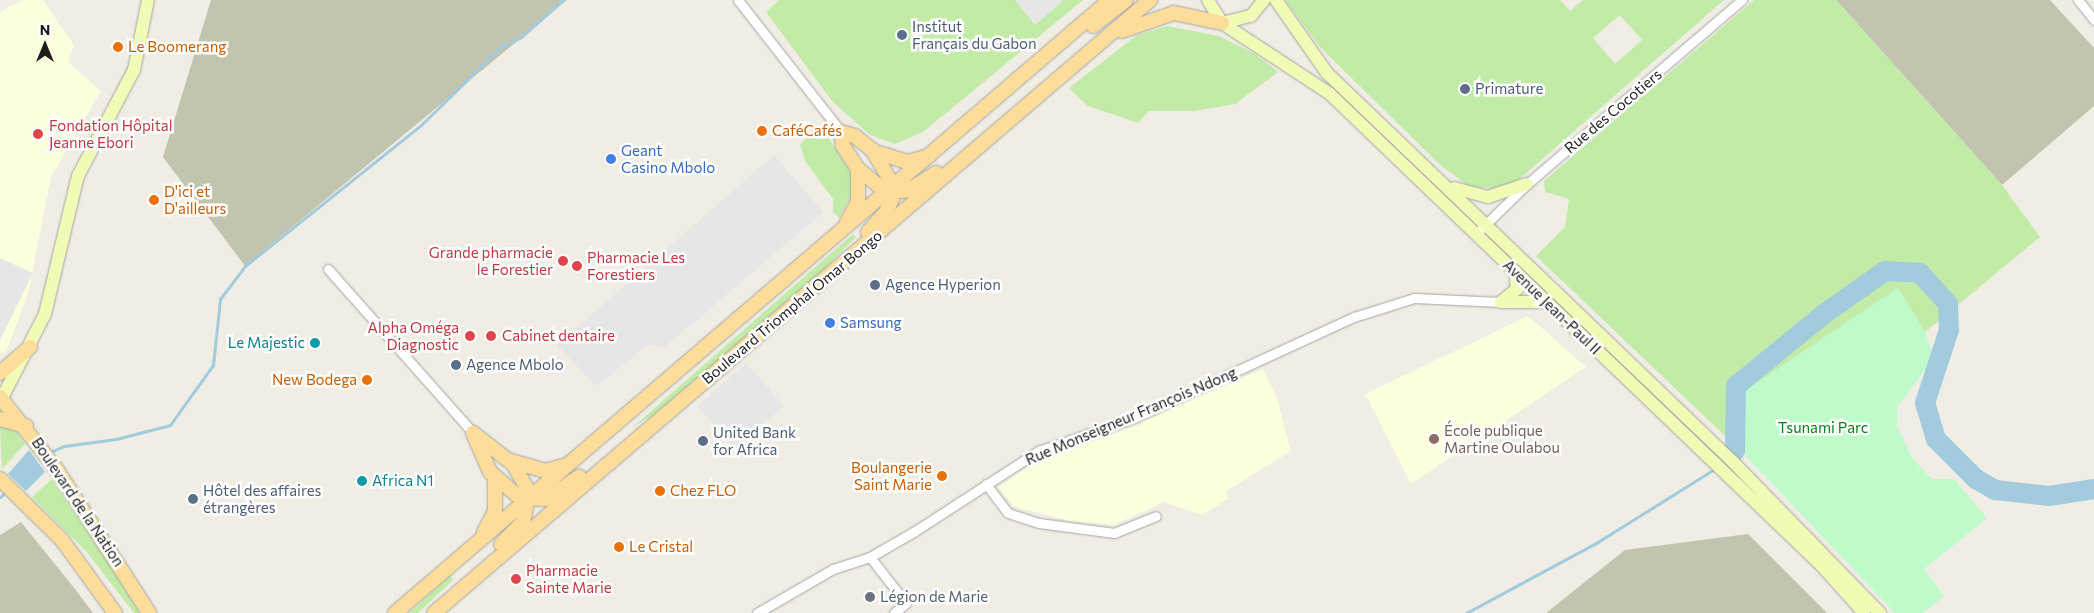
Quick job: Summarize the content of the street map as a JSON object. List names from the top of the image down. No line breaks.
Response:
{"streets":{"main road":["Boulevard Triomphal Omar Bongo","Avenue Jean-Paul II","Boulevard de la Nation"],"street":["Rue des Cocotiers","Rue Monseigneur François Ndong"]},"crossings":[["Rue des Cocotiers","Avenue Jean-Paul II"]],"parks":["Tsunami Parc"],"places":["Institut Français du Gabon","Le Boomerang","Primature","CaféCafés","Fondation Hôpital Jeanne Ebori","Geant Casino Mbolo","D'ici et D'ailleurs","Grande pharmacie le Forestier","Pharmacie Les Forestiers","Agence Hyperion","Samsung","Alpha Oméga Diagnostic","Cabinet dentaire","Le Majestic","Agence Mbolo","New Bodega","École publique Martine Oulabou","United Bank for Africa","Boulangerie Saint Marie","Africa N1","Chez FLO","Hôtel des affaires étrangères","Le Cristal","Pharmacie Sainte Marie","Légion de Marie"],"north":"top"}
